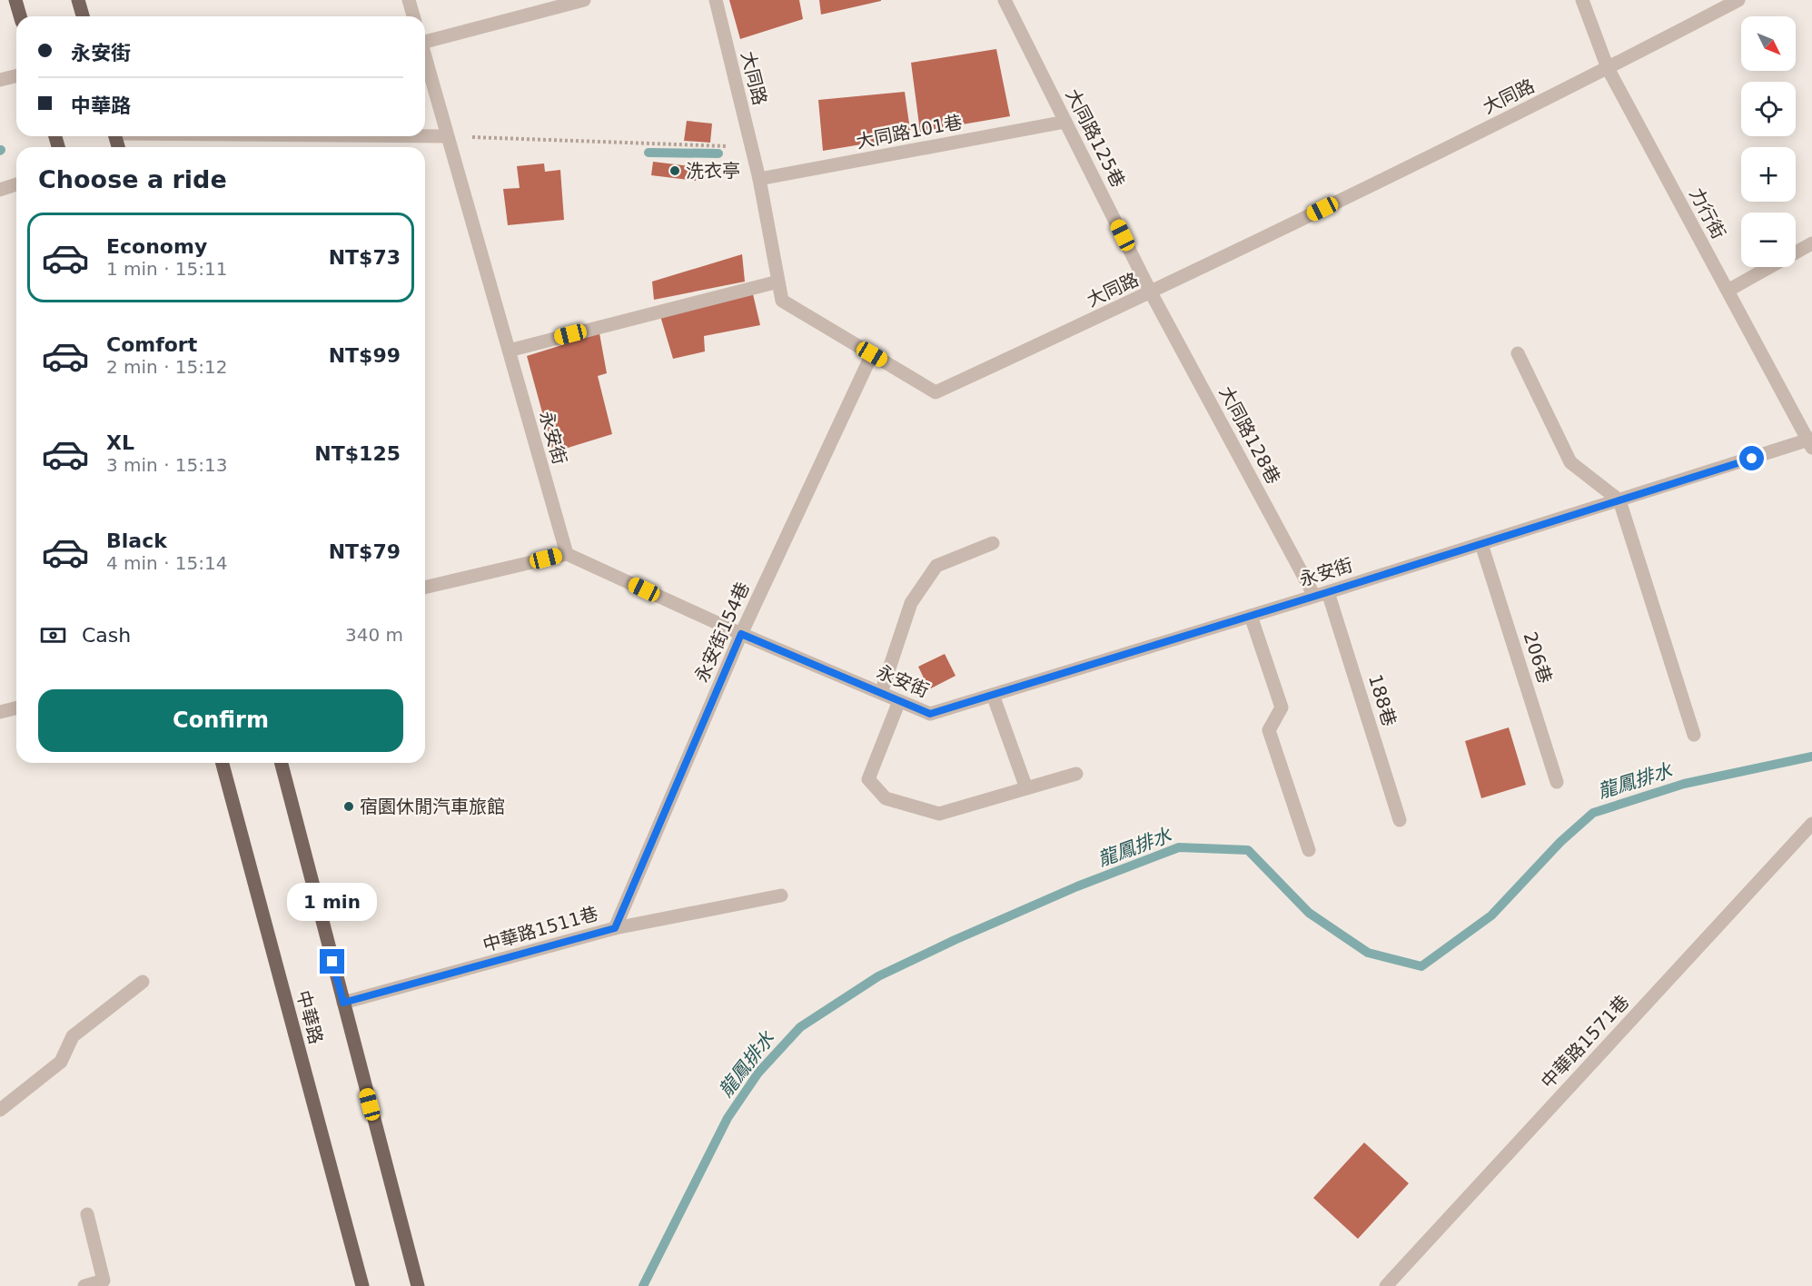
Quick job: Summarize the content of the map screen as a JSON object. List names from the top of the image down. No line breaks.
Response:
{"streets":{"main road":["中華路"],"street":["大同路","大同路101巷","大同路125巷","力行街","大同路128巷","永安街","永安街154巷","206巷","188巷","中華路1511巷","中華路1571巷"]},"crossings":[["大同路","大同路101巷"],["大同路","大同路125巷"],["大同路","力行街"],["大同路","大同路128巷"],["大同路","永安街154巷"],["大同路101巷","大同路125巷"],["大同路125巷","大同路128巷"],["力行街","永安街"],["大同路128巷","永安街"],["大同路128巷","188巷"],["永安街","永安街154巷"],["永安街","206巷"],["永安街","188巷"],["永安街154巷","中華路1511巷"],["中華路1511巷","中華路"]],"water":["龍鳳排水"],"places":["洗衣亭","宿園休閒汽車旅館"],"north":"bottom right","page":{"map_buttons":["+","−"],"banner":["永安街","中華路"],"heading":"Choose a ride","list":[{"name":"Economy","note":"1 min · 15:11","value":"NT$73"},{"name":"Comfort","note":"2 min · 15:12","value":"NT$99"},{"name":"XL","note":"3 min · 15:13","value":"NT$125"},{"name":"Black","note":"4 min · 15:14","value":"NT$79"}],"pay":["Cash","340 m"],"buttons":"Confirm","bubble":"1 min"}}
